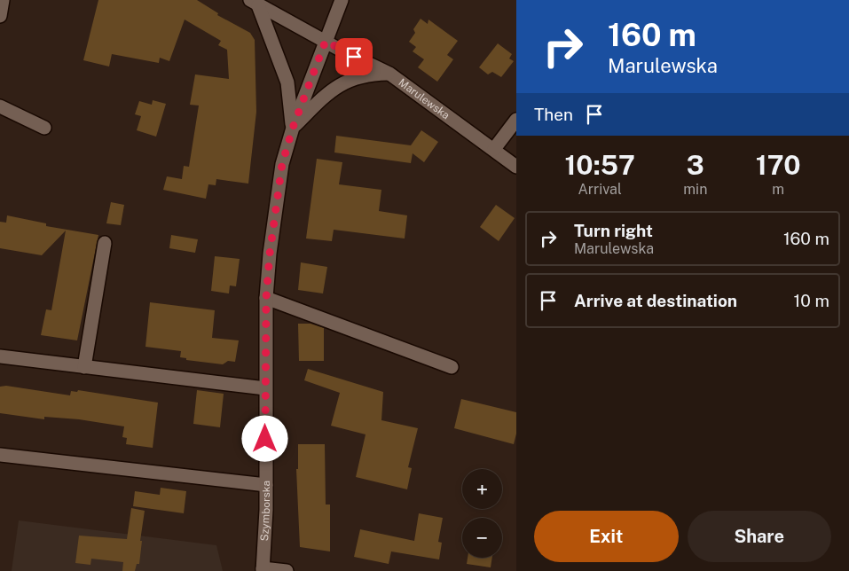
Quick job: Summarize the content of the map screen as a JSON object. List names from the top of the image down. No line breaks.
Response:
{"streets":{"street":["Marulewska","Szymborska"]},"crossings":[["Marulewska","Szymborska"]],"page":{"turn":["160 m","Marulewska"],"then":"Then","eta":["10:57","Arrival","3","min","170","m"],"list":[{"name":"Turn right","note":"Marulewska","value":"160 m"},{"name":"Arrive at destination","value":"10 m"}],"map_buttons":["+","−"],"buttons":["Exit","Share"]}}
